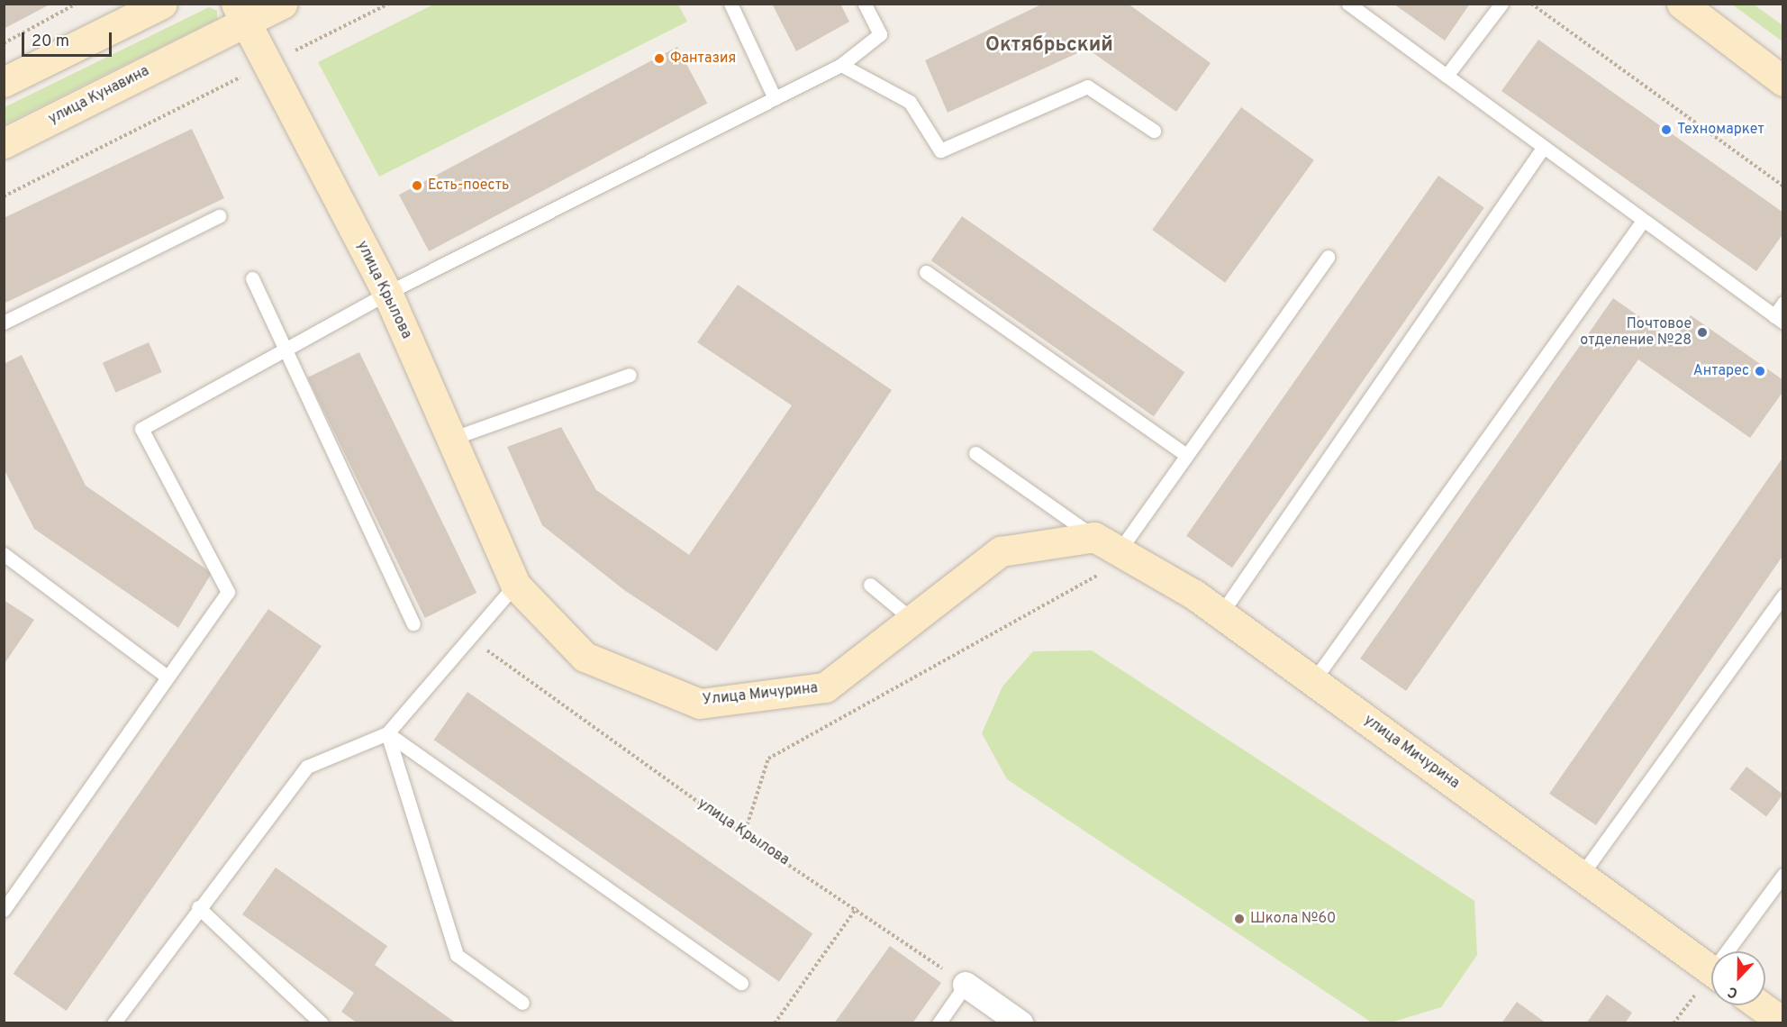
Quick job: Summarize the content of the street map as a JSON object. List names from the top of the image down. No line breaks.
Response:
{"streets":{"street":["улица Кунавина","улица Крылова","Улица Мичурина","улица Мичурина"]},"crossings":[["улица Кунавина","улица Крылова"],["улица Крылова","Улица Мичурина"],["Улица Мичурина","улица Мичурина"]],"districts":["Октябрьский"],"places":["Фантазия","Техномаркет","Есть-поесть","Почтовое отделение №28","Антарес","Школа №60"],"scale_bar":"20 m","north":"bottom"}
